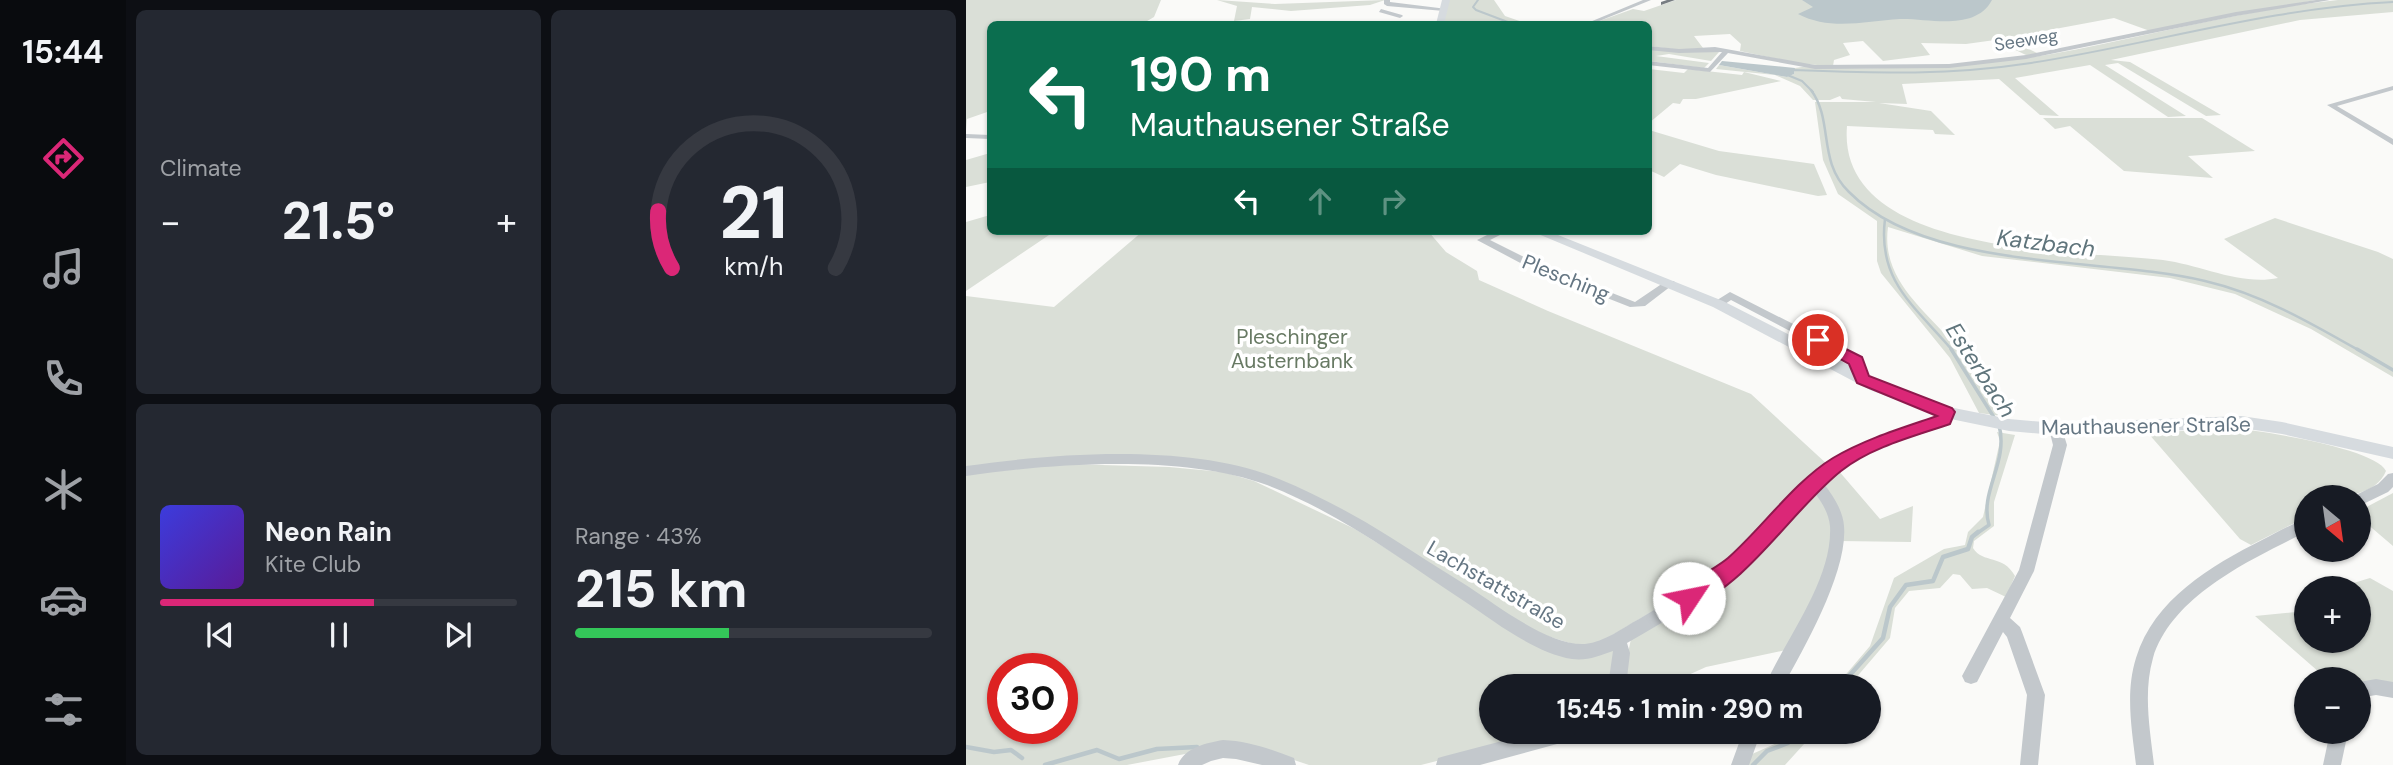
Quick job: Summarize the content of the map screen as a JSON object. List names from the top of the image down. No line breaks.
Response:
{"streets":{"main road":["Plesching","Mauthausener Straße"],"street":["Seeweg","Lachstattstraße"]},"crossings":[["Plesching","Mauthausener Straße"],["Mauthausener Straße","Lachstattstraße"]],"water":["Katzbach","Esterbach"],"parks":["Pleschinger Austernbank"],"north":"bottom right","page":{"tabs":"15:44","tile":["Climate",["Range · 43%","215 km"]],"turn":["190 m","Mauthausener Straße"],"heat":["−","21.5°","+"],"map_buttons":["+","−"],"song":["Neon Rain","Kite Club"],"limit":"30","trip":"15:45 · 1 min · 290 m","gauge":["21","km/h"]}}
